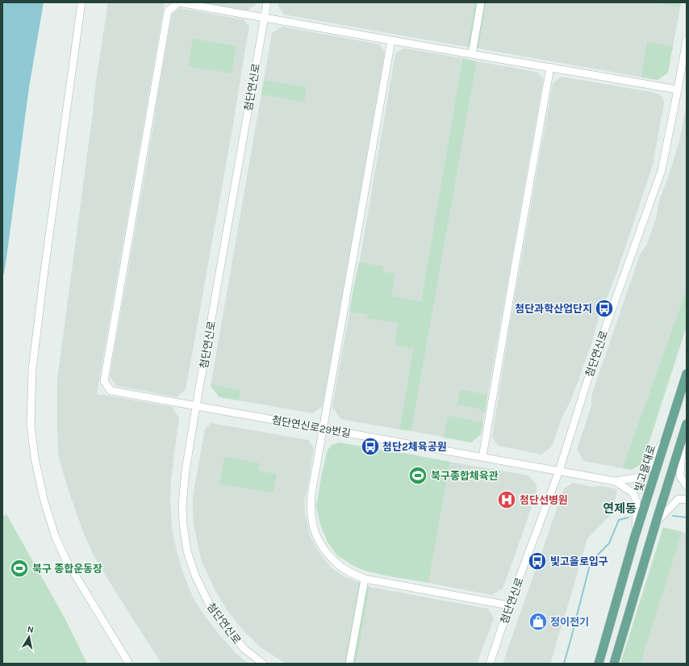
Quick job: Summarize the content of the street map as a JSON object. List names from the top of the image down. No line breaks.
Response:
{"streets":{"main road":["빛고을대로"],"street":["첨단연신로","첨단연신로29번길"]},"crossings":[["첨단연신로","첨단연신로29번길"]],"districts":["연제동"],"places":{"bus stop":["첨단과학산업단지","첨단2체육공원","빛고을로입구"],"sports":["북구종합체육관","북구 종합운동장"],"hospital":["첨단선병원"],"shop":["정이전기"]},"north":"top"}
